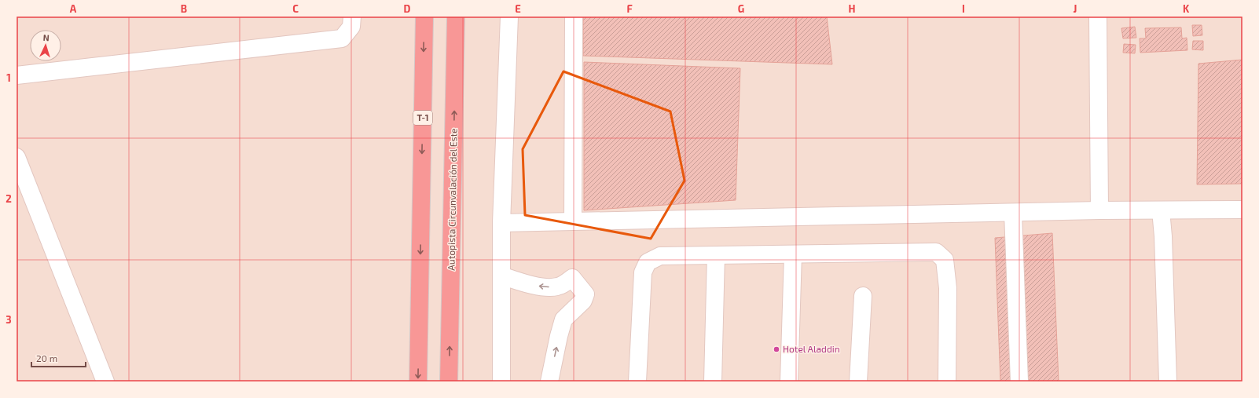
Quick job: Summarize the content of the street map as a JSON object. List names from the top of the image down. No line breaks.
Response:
{"streets":{"highway":["T-1","Autopista Circunvalación del Este"]},"places":["Hotel Aladdin"],"scale_bar":"20 m","north":"top","grid":{"columns":["A","B","C","D","E","F","G","H","I","J","K"],"rows":["1","2","3"]}}
